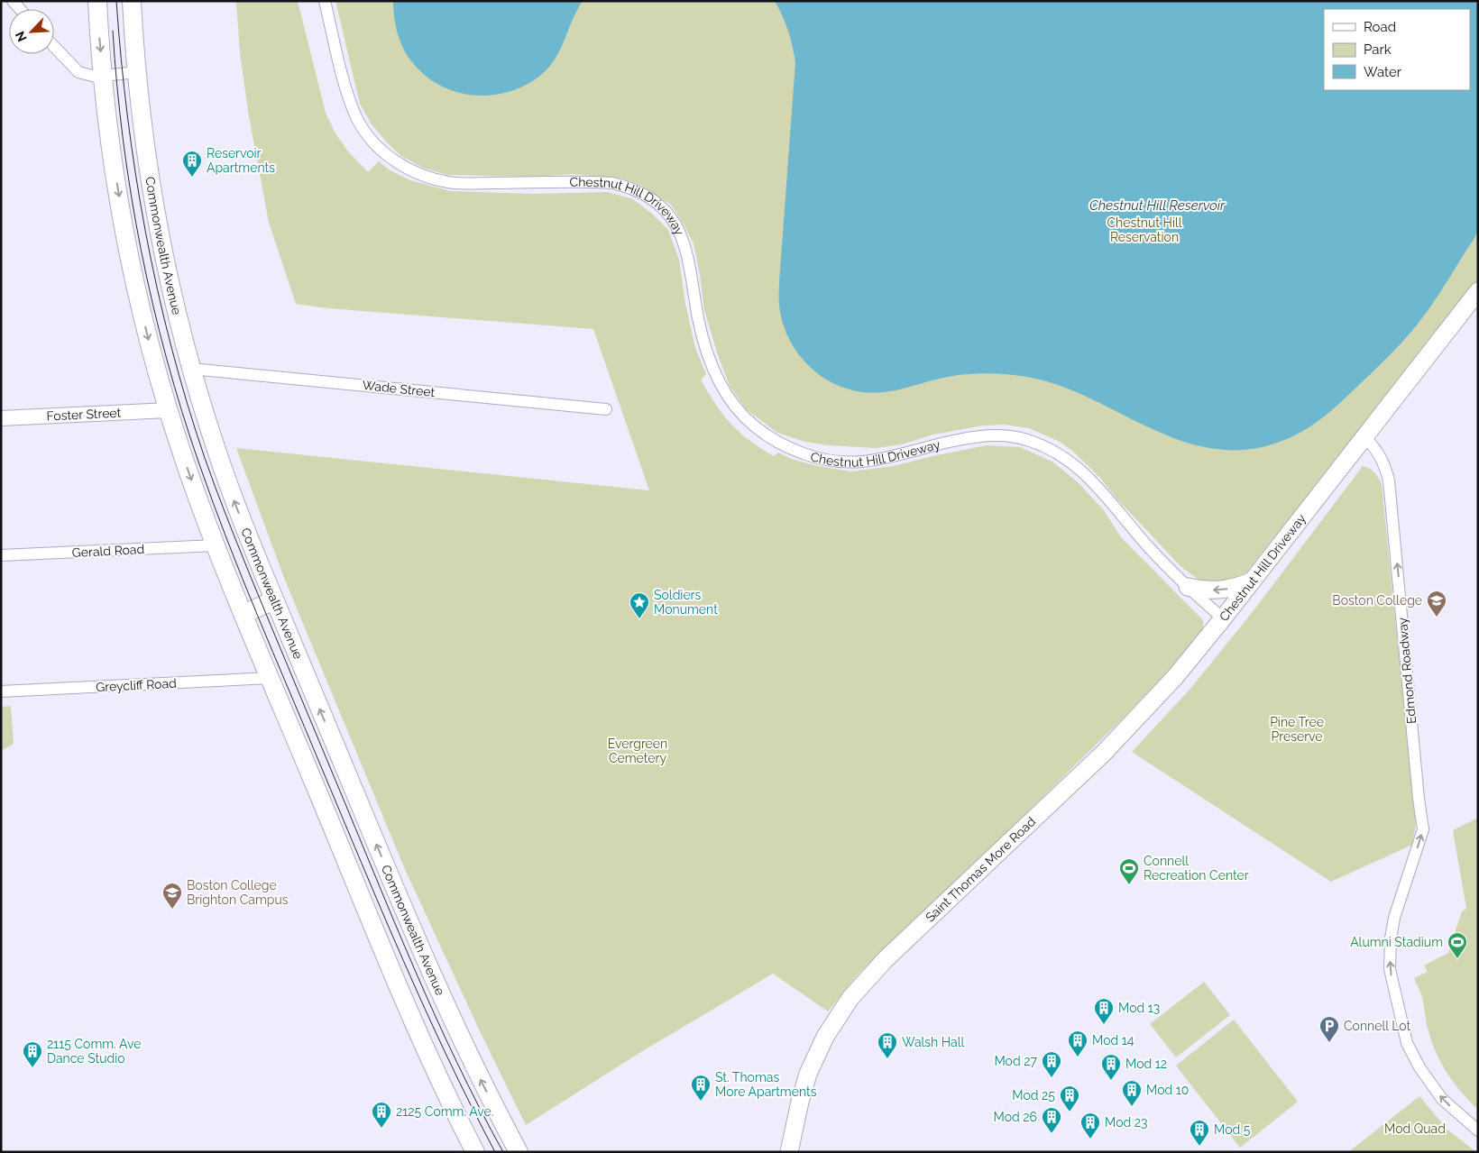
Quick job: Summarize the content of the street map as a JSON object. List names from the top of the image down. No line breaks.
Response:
{"streets":{"main road":["Chestnut Hill Driveway","Commonwealth Avenue","Saint Thomas More Road"],"street":["Wade Street","Foster Street","Gerald Road","Edmond Roadway","Greycliff Road"]},"crossings":[["Chestnut Hill Driveway","Edmond Roadway"],["Chestnut Hill Driveway","Saint Thomas More Road"],["Commonwealth Avenue","Wade Street"]],"one_way":["Edmond Roadway"],"water":["Chestnut Hill Reservoir"],"parks":["Chestnut Hill Reservation","Pine Tree Preserve","Evergreen Cemetery","Mod Quad"],"places":{"building":["Reservoir Apartments","Mod 13","Mod 14","Walsh Hall","2115 Comm. Ave Dance Studio","Mod 27","Mod 12","St. Thomas More Apartments","Mod 10","Mod 25","2125 Comm. Ave.","Mod 26","Mod 23","Mod 5"],"school or university":["Boston College","Boston College Brighton Campus"],"place":["Soldiers Monument"],"sports":["Connell Recreation Center","Alumni Stadium"],"parking":["Connell Lot"]},"legend":["Road","Park","Water"],"north":"bottom left"}
